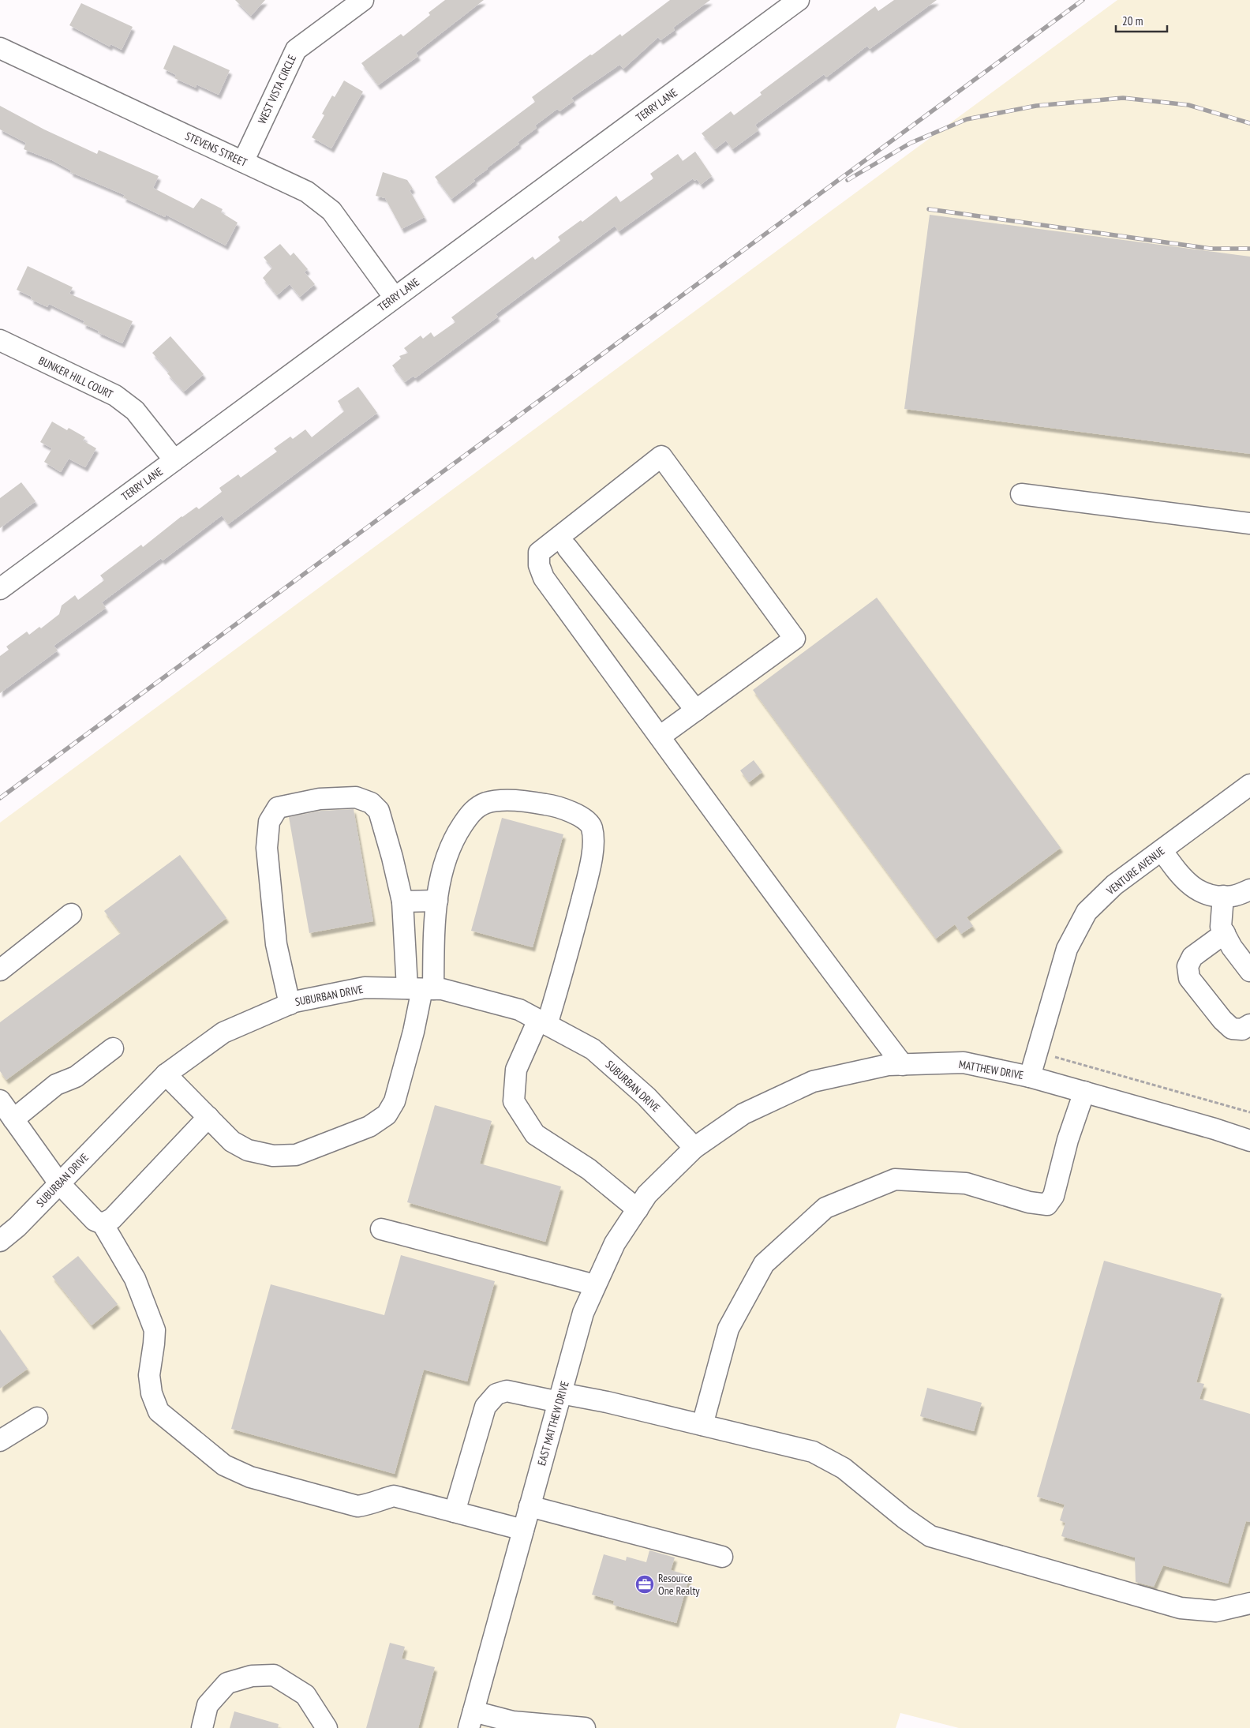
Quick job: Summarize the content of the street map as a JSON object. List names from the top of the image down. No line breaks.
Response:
{"streets":{"street":["WEST VISTA CIRCLE","TERRY LANE","STEVENS STREET","BUNKER HILL COURT","VENTURE AVENUE","SUBURBAN DRIVE","MATTHEW DRIVE","EAST MATTHEW DRIVE"]},"crossings":[["WEST VISTA CIRCLE","STEVENS STREET"],["TERRY LANE","STEVENS STREET"],["TERRY LANE","BUNKER HILL COURT"],["VENTURE AVENUE","MATTHEW DRIVE"],["SUBURBAN DRIVE","MATTHEW DRIVE"],["SUBURBAN DRIVE","EAST MATTHEW DRIVE"],["MATTHEW DRIVE","EAST MATTHEW DRIVE"]],"places":{"office":["Resource One Realty"]},"scale_bar":"20 m"}
